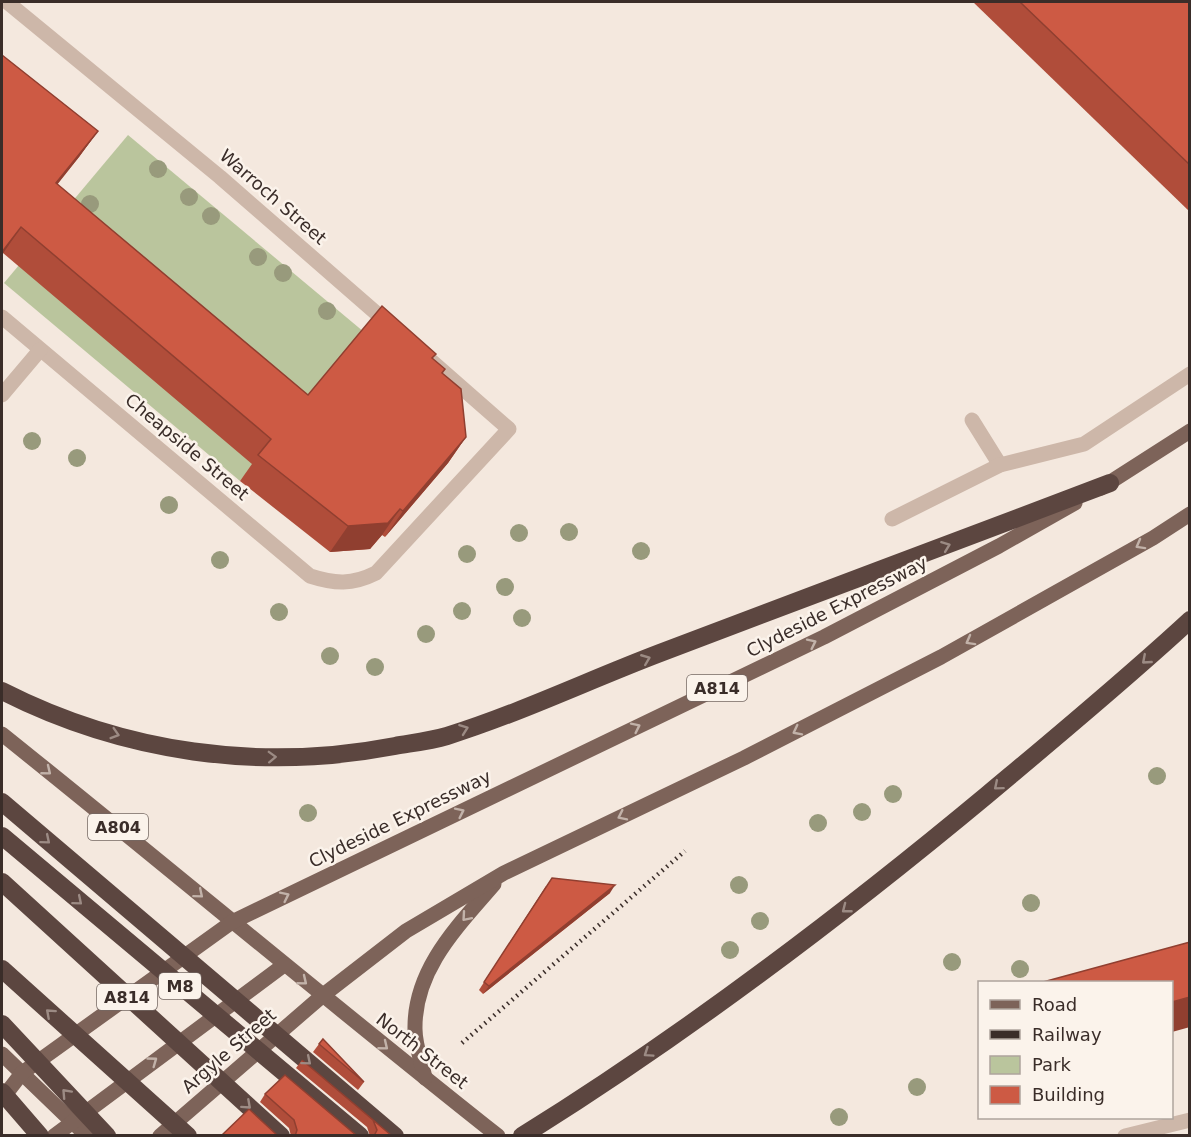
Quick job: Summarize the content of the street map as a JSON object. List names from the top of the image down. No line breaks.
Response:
{"streets":{"highway":["M8"],"main road":["Clydeside Expressway","A814","A804","Argyle Street","North Street"],"street":["Warroch Street","Cheapside Street"]},"crossings":[["Clydeside Expressway","A814"],["Clydeside Expressway","A804"],["A814","A804"],["A804","Argyle Street"],["A804","North Street"],["Argyle Street","North Street"]],"one_way":["North Street"],"legend":["Road","Railway","Park","Building"]}
